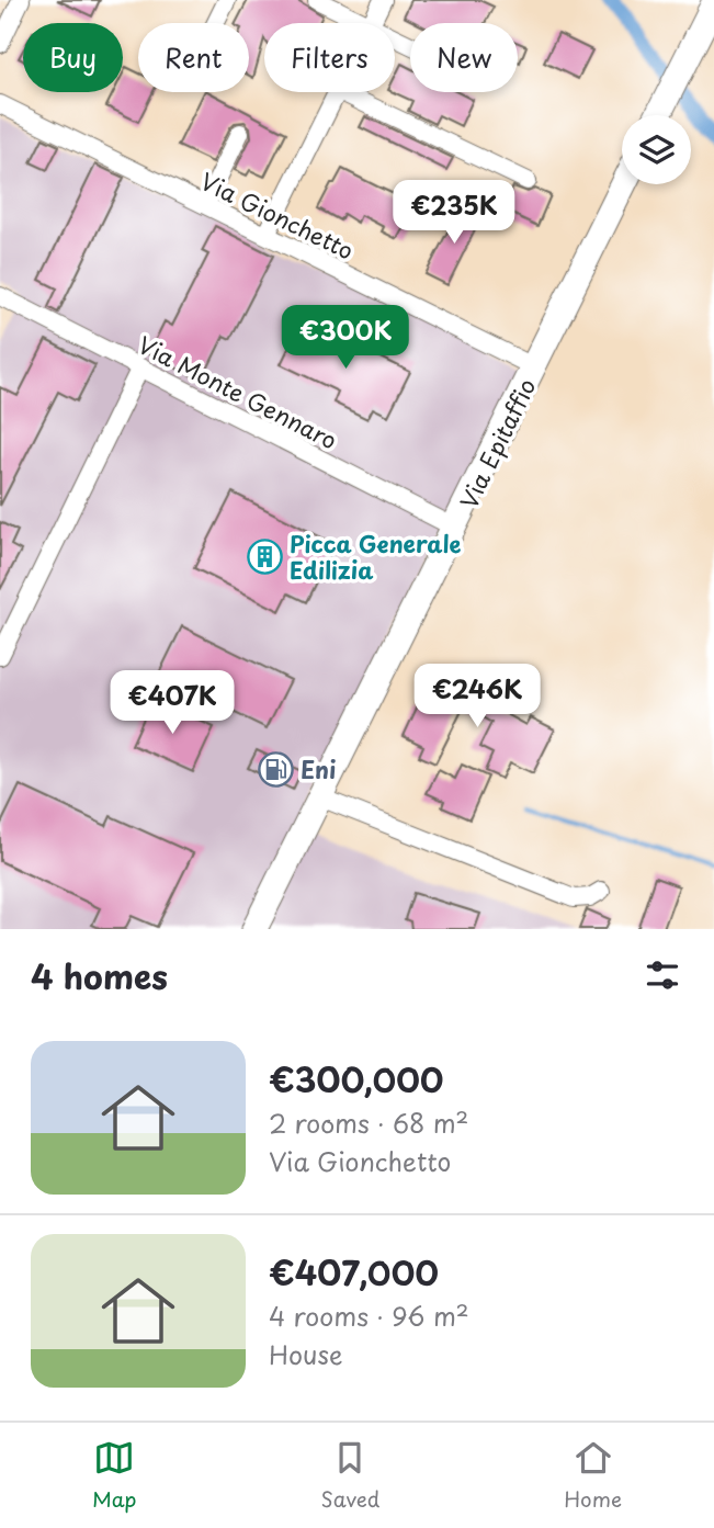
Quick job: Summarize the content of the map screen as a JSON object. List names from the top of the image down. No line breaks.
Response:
{"streets":{"main road":["Via Epitaffio"],"street":["Via Gionchetto","Via Monte Gennaro"]},"crossings":[["Via Gionchetto","Via Epitaffio"],["Via Monte Gennaro","Via Epitaffio"]],"places":{"building":["Picca Generale Edilizia"],"fuel station":["Eni"]},"page":{"chip":["Buy","Rent","Filters","New"],"price":["€235K","€300K","€246K","€407K"],"heading":"4 homes","list":[{"name":"€300,000","note":"2 rooms · 68 m² · Via Gionchetto"},{"name":"€407,000","note":"4 rooms · 96 m² · House"}],"tabs":["Map","Saved","Home"]}}
